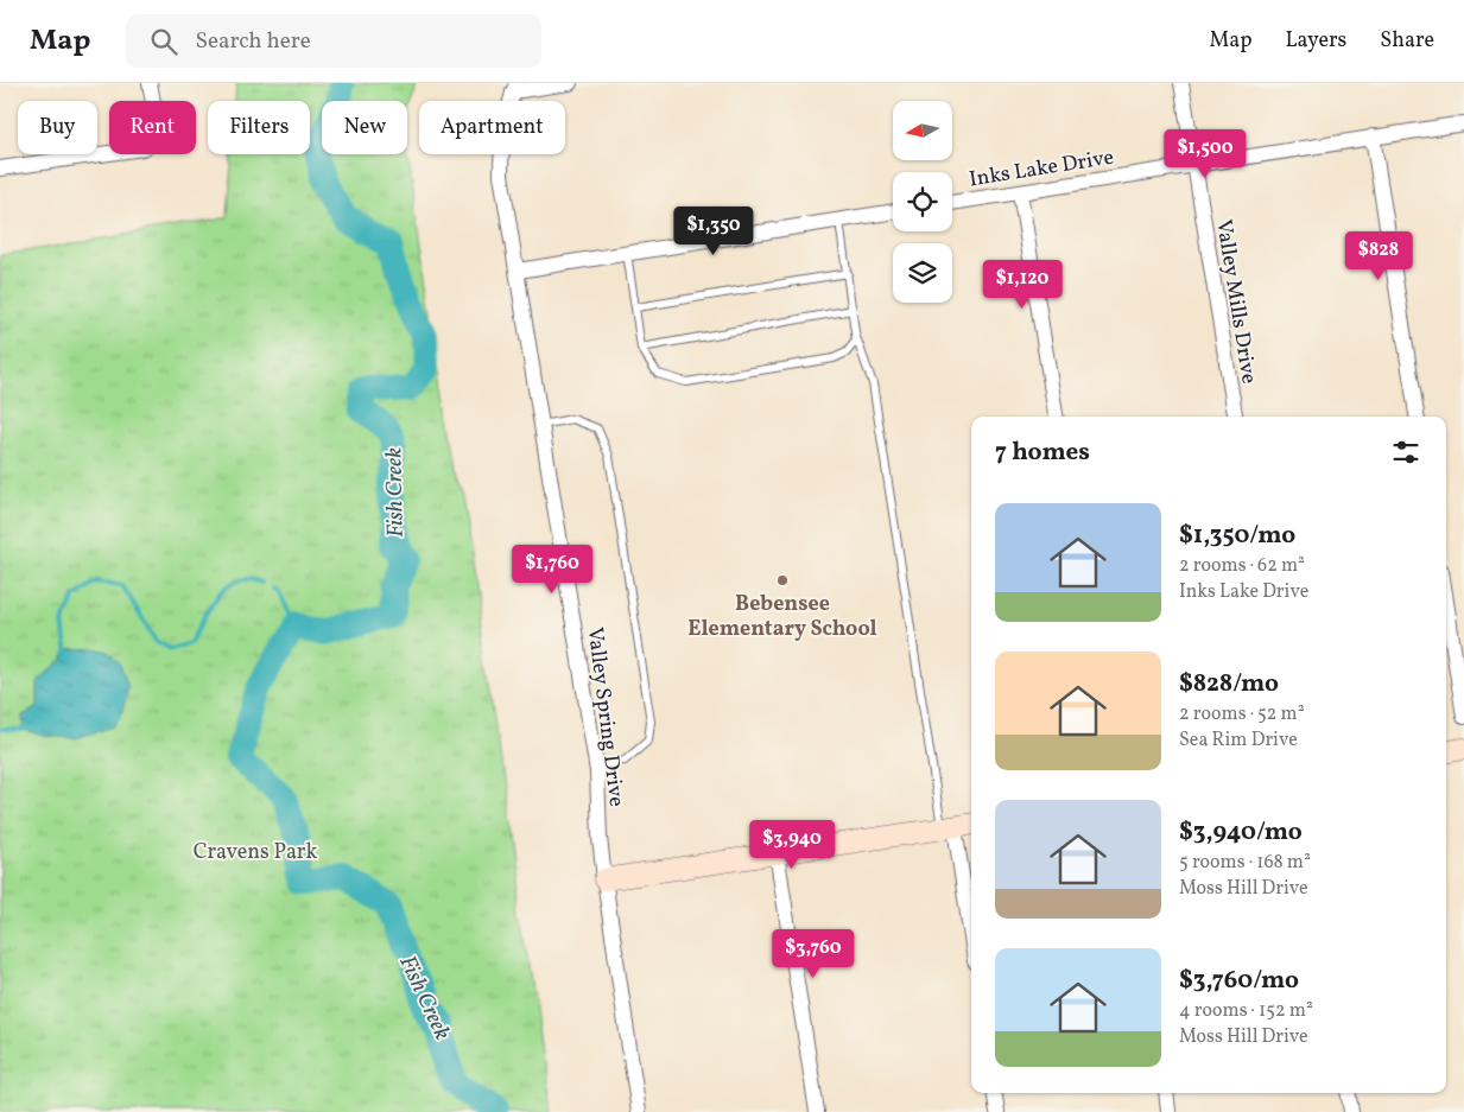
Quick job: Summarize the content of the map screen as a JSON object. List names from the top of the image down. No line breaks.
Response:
{"streets":{"street":["Inks Lake Drive","Valley Mills Drive","Valley Spring Drive"]},"crossings":[["Inks Lake Drive","Valley Mills Drive"]],"water":["Fish Creek"],"parks":["Cravens Park"],"places":["Bebensee Elementary School"],"north":"left","page":{"header":"Map","search":"Search here","nav":["Map","Layers","Share"],"chip":["Buy","Rent","Filters","New","Apartment"],"price":["$1,500","$1,350","$828","$1,120","$1,760","$3,940","$3,760"],"heading":"7 homes","list":[{"name":"$1,350/mo","note":"2 rooms · 62 m² · Inks Lake Drive"},{"name":"$828/mo","note":"2 rooms · 52 m² · Sea Rim Drive"},{"name":"$3,940/mo","note":"5 rooms · 168 m² · Moss Hill Drive"},{"name":"$3,760/mo","note":"4 rooms · 152 m² · Moss Hill Drive"}]}}
